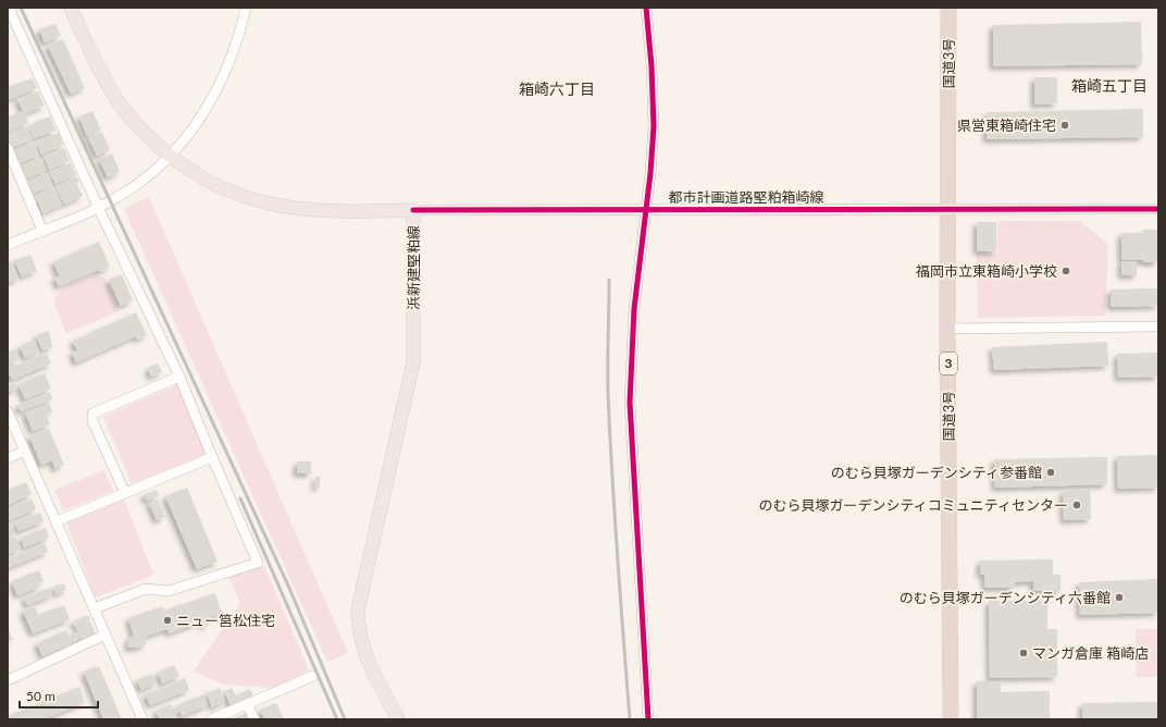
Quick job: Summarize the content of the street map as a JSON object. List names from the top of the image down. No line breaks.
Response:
{"streets":{"highway":["国道3号","3"],"main road":["浜新建堅粕線"],"street":["都市計画道路堅粕箱崎線"]},"crossings":[["国道3号","都市計画道路堅粕箱崎線"],["都市計画道路堅粕箱崎線","浜新建堅粕線"]],"districts":["箱崎五丁目","箱崎六丁目"],"places":["県営東箱崎住宅","福岡市立東箱崎小学校","のむら貝塚ガーデンシティ参番館","のむら貝塚ガーデンシティコミュニティセンター","のむら貝塚ガーデンシティ六番館","ニュー筥松住宅","マンガ倉庫 箱崎店"],"scale_bar":"50 m"}
